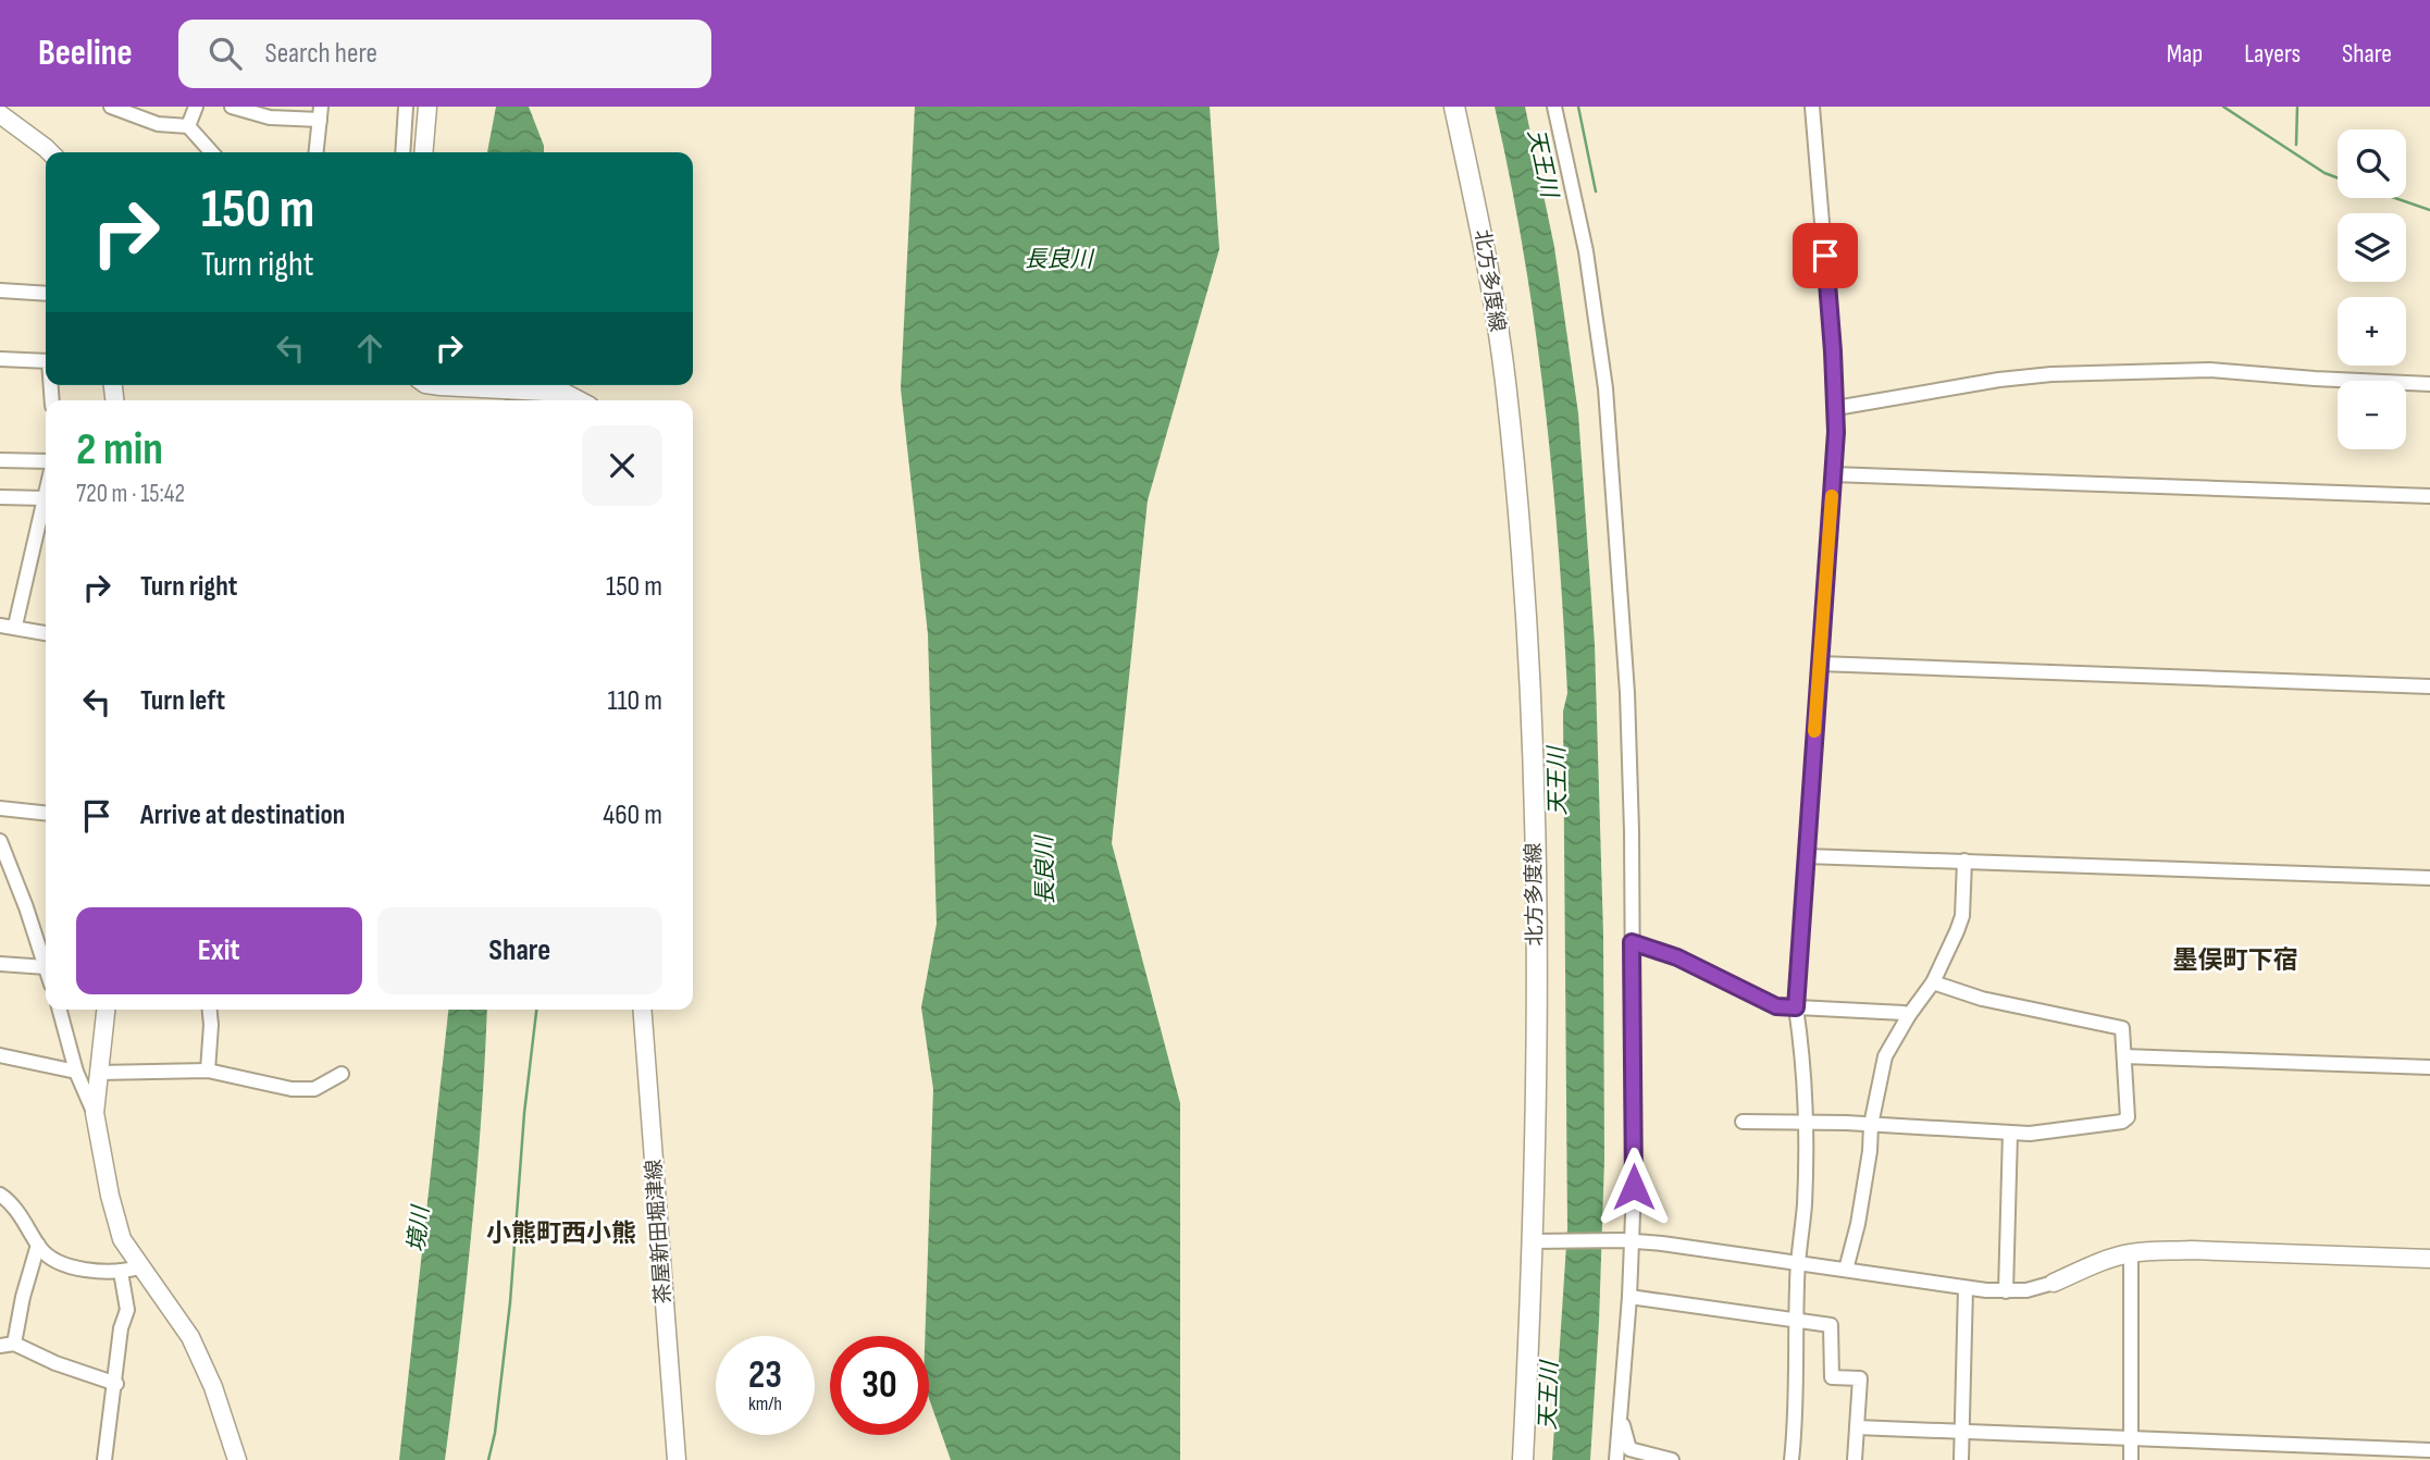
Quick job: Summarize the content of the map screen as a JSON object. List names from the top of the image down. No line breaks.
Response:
{"streets":{"main road":["北方多度線"],"street":["茶屋新田堀津線"]},"districts":["墨俣町下宿","小熊町西小熊"],"water":["天王川","長良川","境川"],"page":{"header":"Beeline","search":"Search here","nav":["Map","Layers","Share"],"map_buttons":["+","−"],"turn":["150 m","Turn right"],"heading":["2 min","720 m · 15:42"],"list":[{"name":"Turn right","value":"150 m"},{"name":"Turn left","value":"110 m"},{"name":"Arrive at destination","value":"460 m"}],"buttons":["Exit","Share"],"speed":"23 km/h","limit":"30"}}
